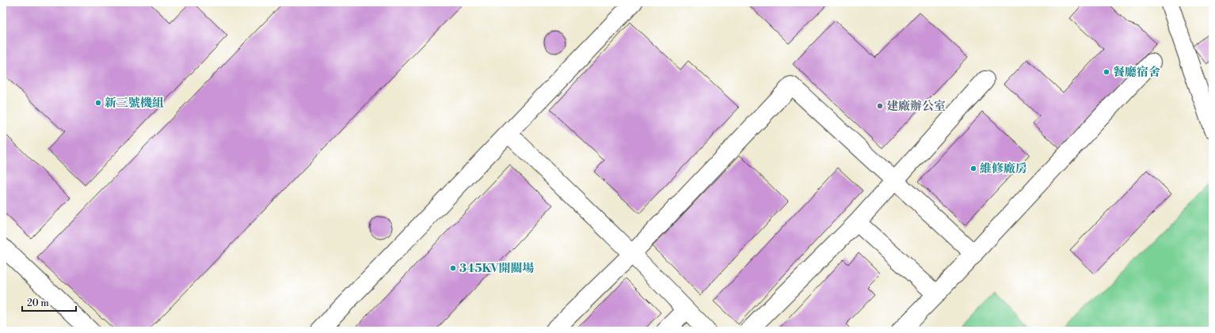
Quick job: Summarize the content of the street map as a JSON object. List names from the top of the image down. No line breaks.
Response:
{"places":["餐廳宿舍","新三號機組","建廠辦公室","維修廠房","345KV開關場"],"scale_bar":"20 m"}
